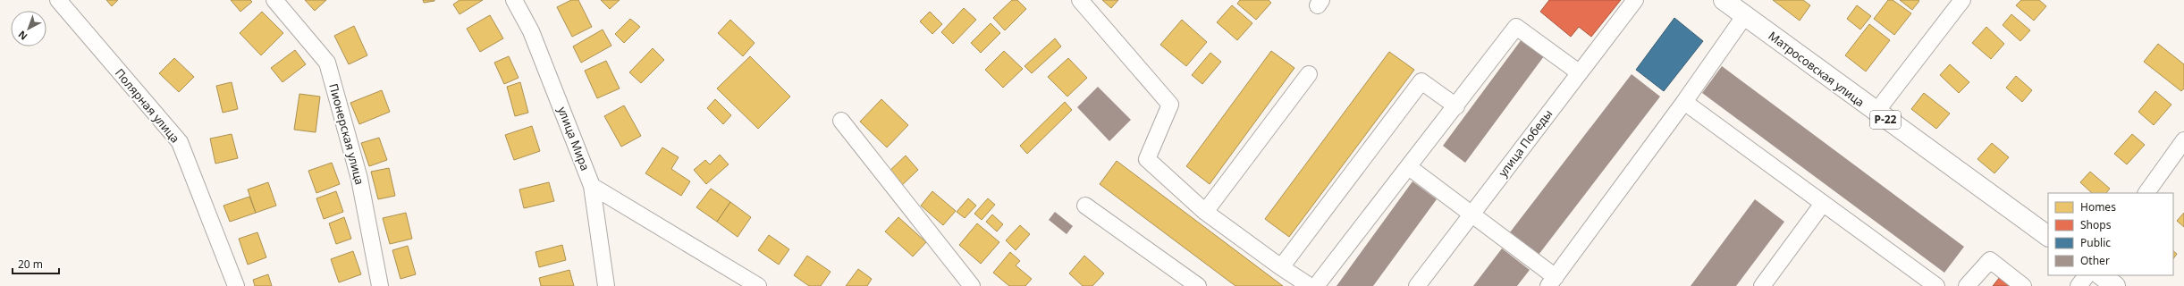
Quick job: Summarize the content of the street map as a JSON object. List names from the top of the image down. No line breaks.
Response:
{"streets":{"highway":["Матросовская улица","Р-22"],"street":["Полярная улица","Пионерская улица","улица Мира","улица Победы"]},"legend":["Homes","Shops","Public","Other"],"scale_bar":"20 m","north":"bottom left"}
